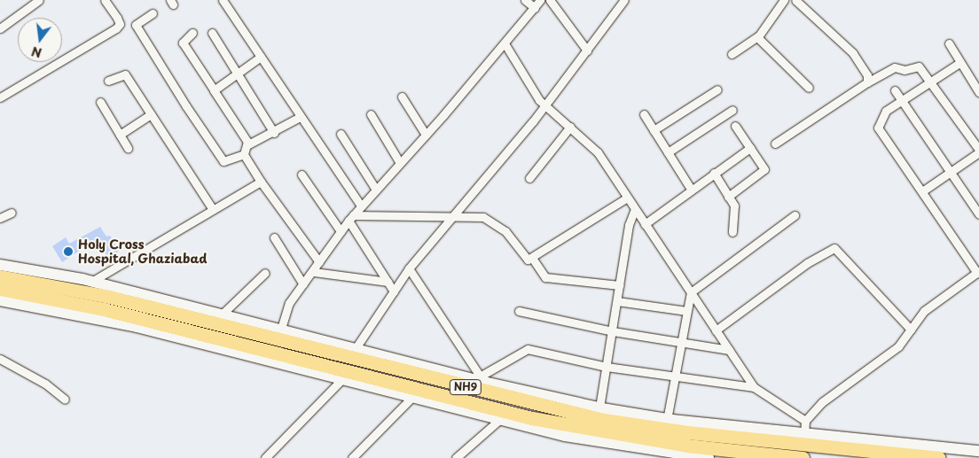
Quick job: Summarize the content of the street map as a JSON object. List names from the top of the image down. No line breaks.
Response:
{"streets":{"highway":["NH9"]},"places":["Holy Cross Hospital, Ghaziabad"],"north":"bottom"}
